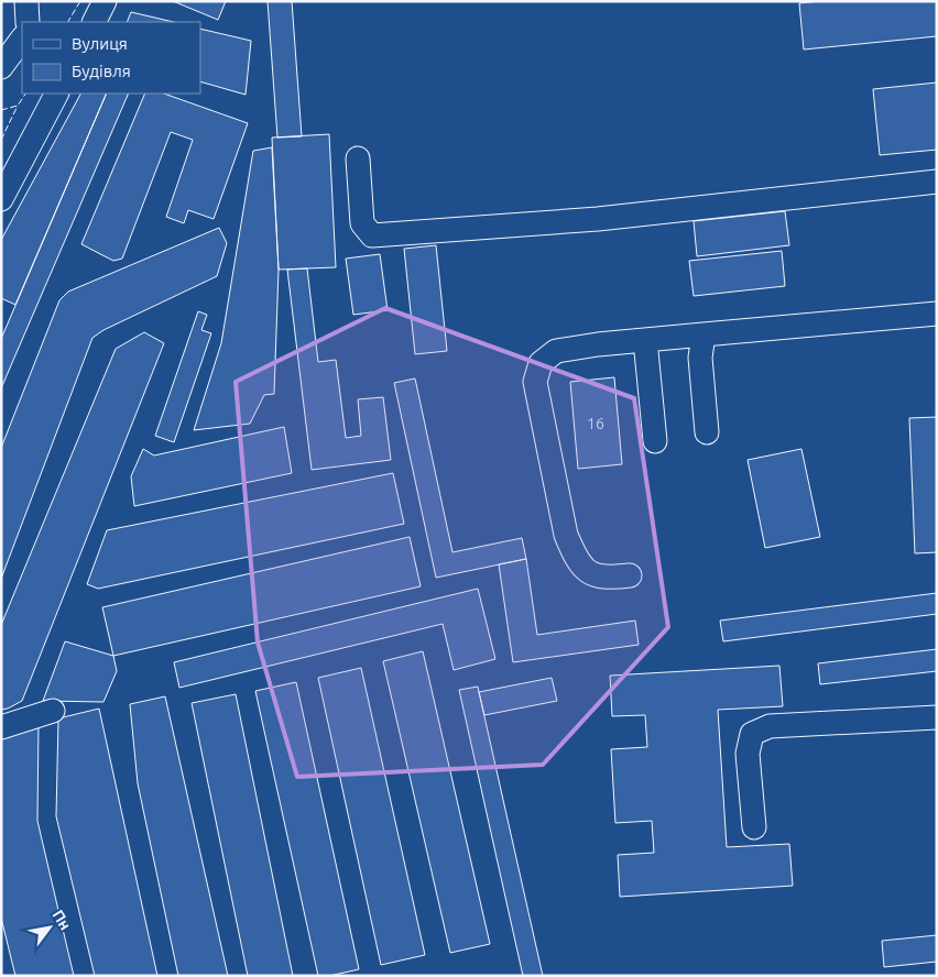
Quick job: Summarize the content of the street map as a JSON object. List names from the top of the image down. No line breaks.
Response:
{"house_numbers":["16"],"legend":["Вулиця","Будівля"],"north":"top right"}
